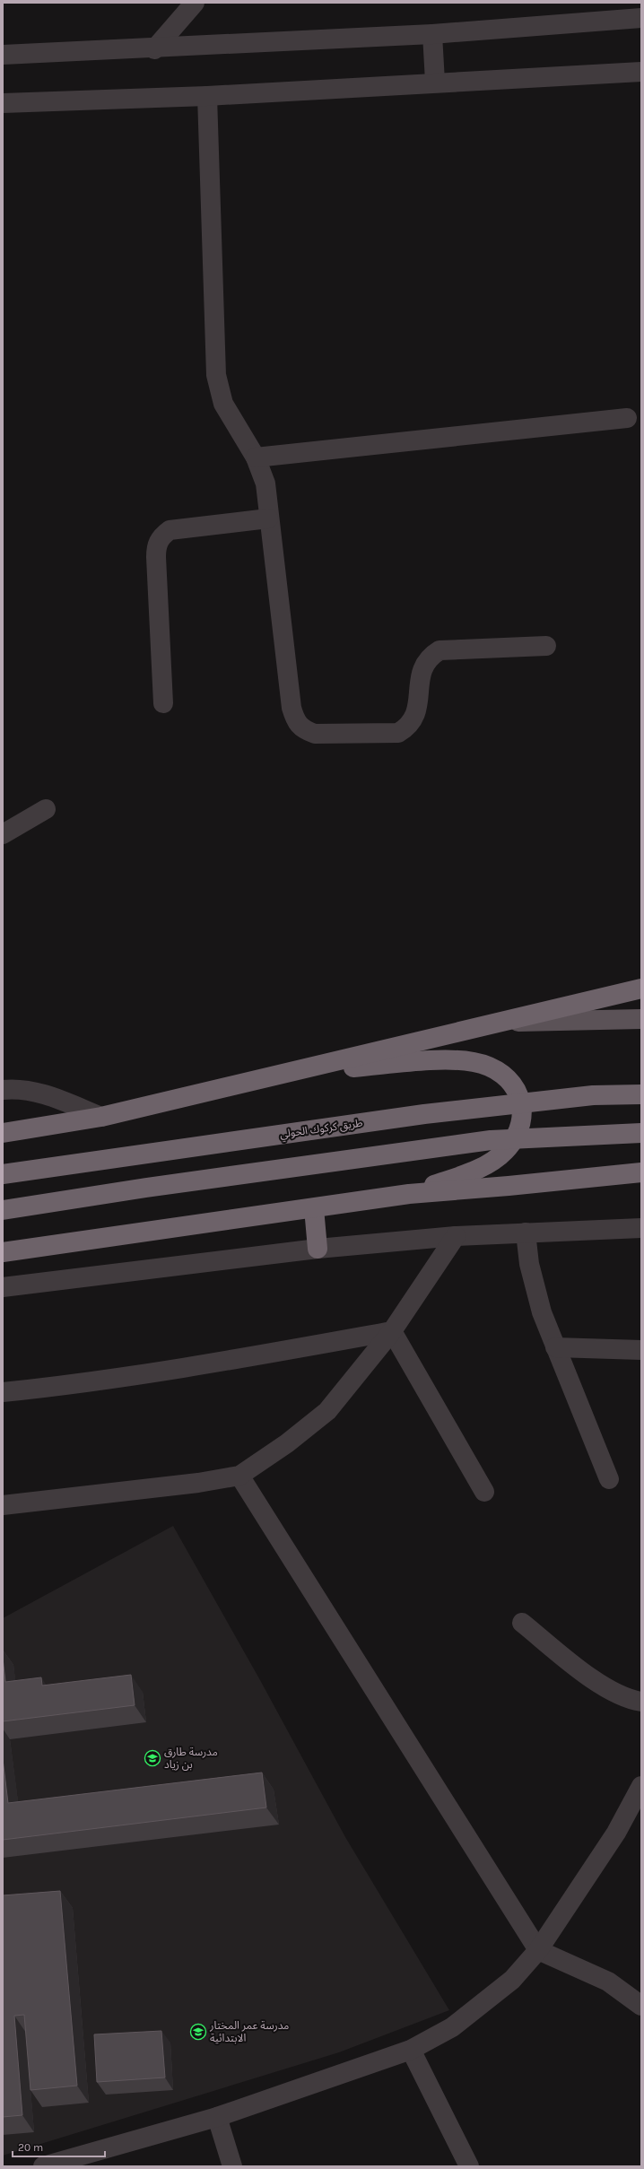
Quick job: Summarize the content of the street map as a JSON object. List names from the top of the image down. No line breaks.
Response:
{"streets":{"highway":["طريق كركوك الحولي"]},"places":{"school or university":["مدرسة طارق بن زياد","مدرسة عمر المختار الابتدائية"]},"scale_bar":"20 m"}
